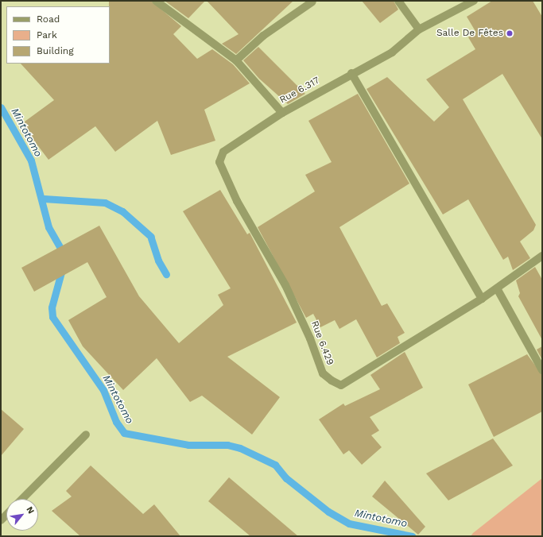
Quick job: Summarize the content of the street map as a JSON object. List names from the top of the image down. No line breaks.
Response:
{"streets":{"street":["Rue 6.317","Rue 6.429"]},"crossings":[["Rue 6.317","Rue 6.429"]],"water":["Mintotomo"],"places":["Salle De Fêtes"],"legend":["Road","Park","Building"],"north":"top right"}
